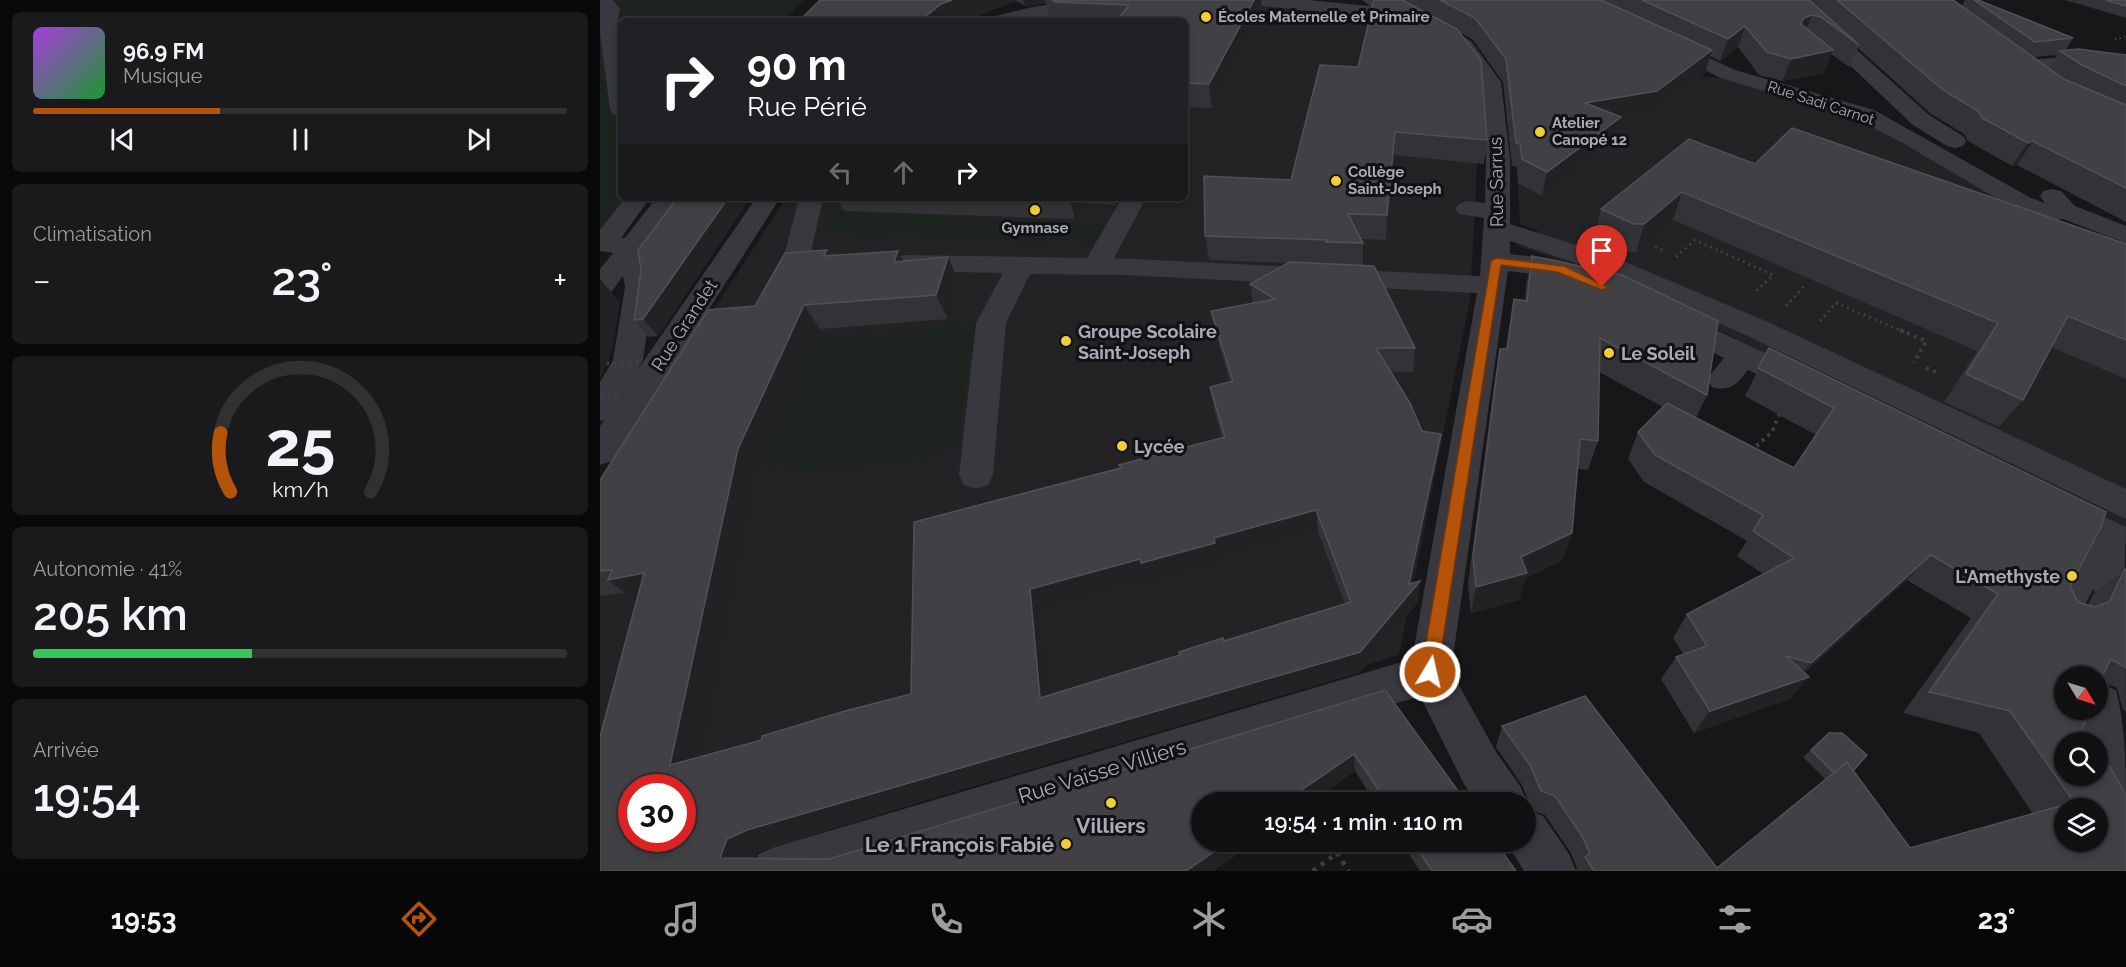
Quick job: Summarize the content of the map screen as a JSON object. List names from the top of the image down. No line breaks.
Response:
{"streets":{"street":["Rue Sadi Carnot","Rue Sarrus","Rue Grandet","Rue Vaïsse Villiers"]},"crossings":[["Rue Sarrus","Rue Vaïsse Villiers"]],"places":["Écoles Maternelle et Primaire","Atelier Canopé 12","Collège Saint-Joseph","Gymnase","Groupe Scolaire Saint-Joseph","Le Soleil","Lycée","L'Amethyste","Villiers","Le 1 François Fabié"],"north":"bottom right","page":{"turn":["90 m","Rue Périé"],"song":["96.9 FM","Musique"],"tile":["Climatisation",["Autonomie · 41%","205 km"],["Arrivée","19:54"]],"heat":["−","23°","+"],"limit":"30","trip":"19:54 · 1 min · 110 m","tabs":["19:53","23°"],"gauge":["25","km/h"]}}
